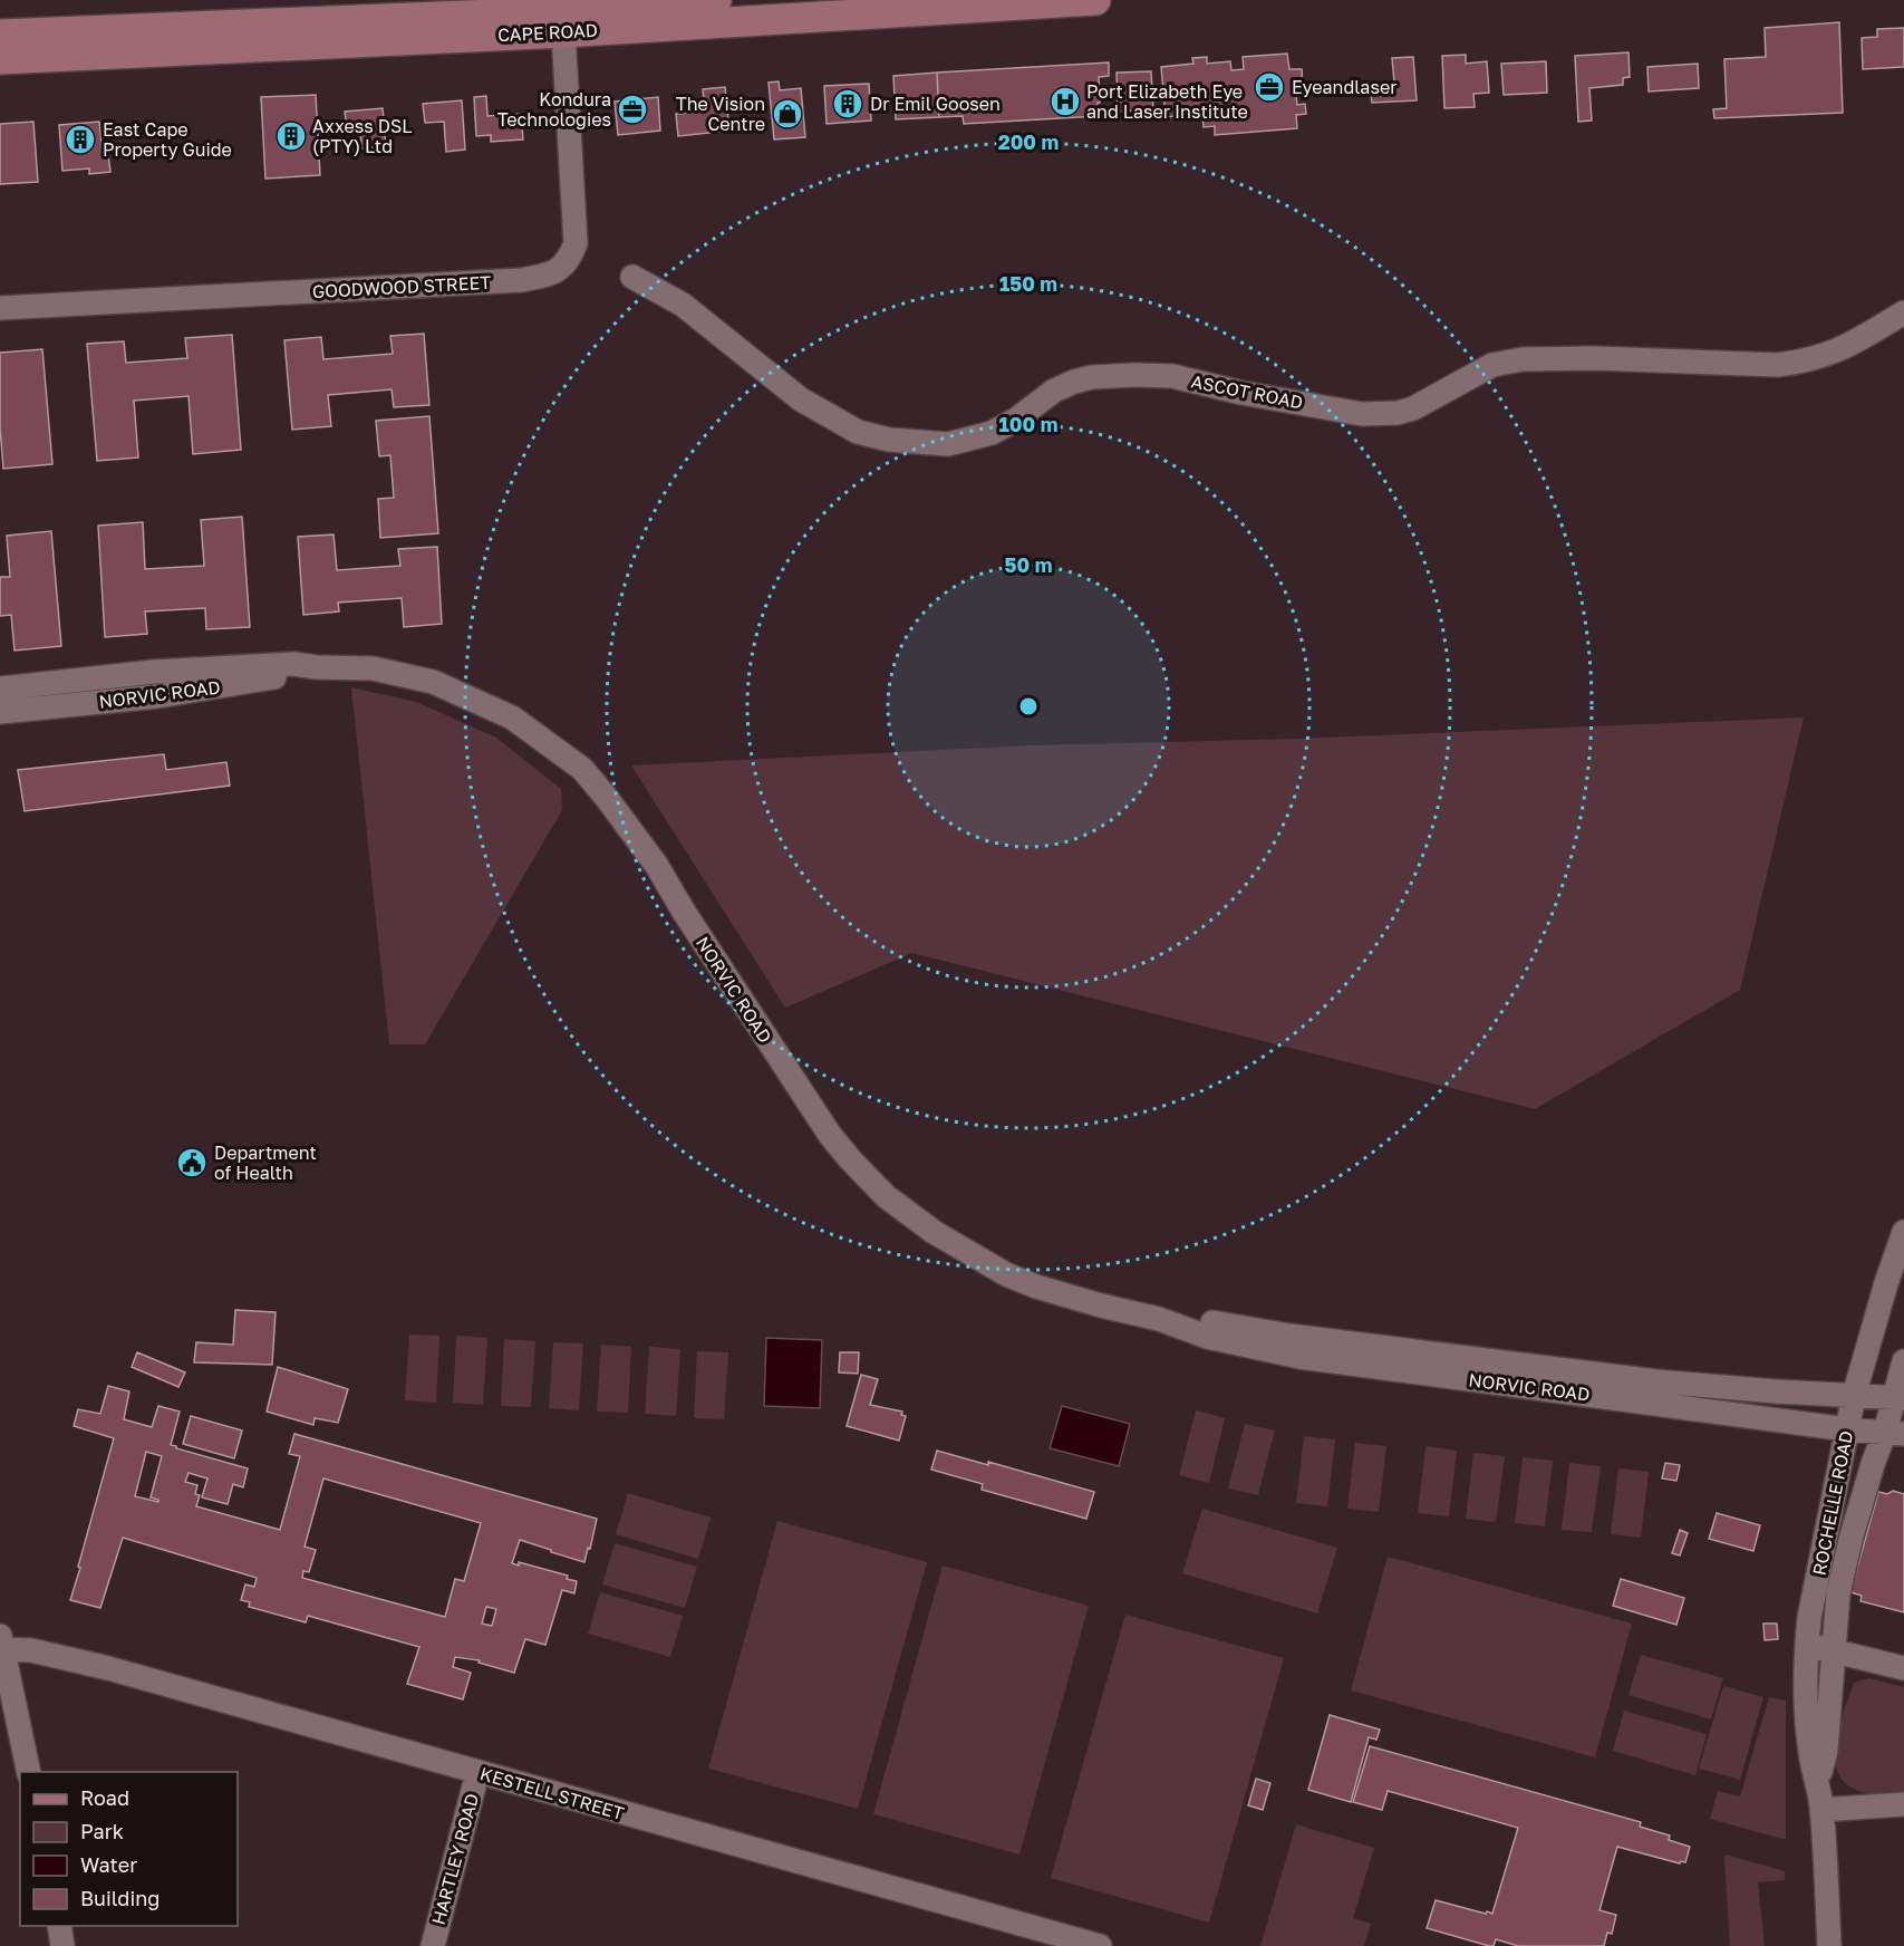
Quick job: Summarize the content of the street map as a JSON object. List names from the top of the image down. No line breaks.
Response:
{"streets":{"main road":["CAPE ROAD"],"street":["GOODWOOD STREET","ASCOT ROAD","NORVIC ROAD","ROCHELLE ROAD","KESTELL STREET","HARTLEY ROAD"]},"crossings":[["CAPE ROAD","GOODWOOD STREET"],["NORVIC ROAD","ROCHELLE ROAD"],["KESTELL STREET","HARTLEY ROAD"]],"places":{"office":["Eyeandlaser","Kondura Technologies"],"hospital":["Port Elizabeth Eye and Laser Institute"],"building":["Dr Emil Goosen","Axxess DSL (PTY) Ltd","East Cape Property Guide"],"shop":["The Vision Centre"],"public building":["Department of Health"]},"legend":["Road","Park","Water","Building"],"rings":["200 m","150 m","100 m","50 m"]}
